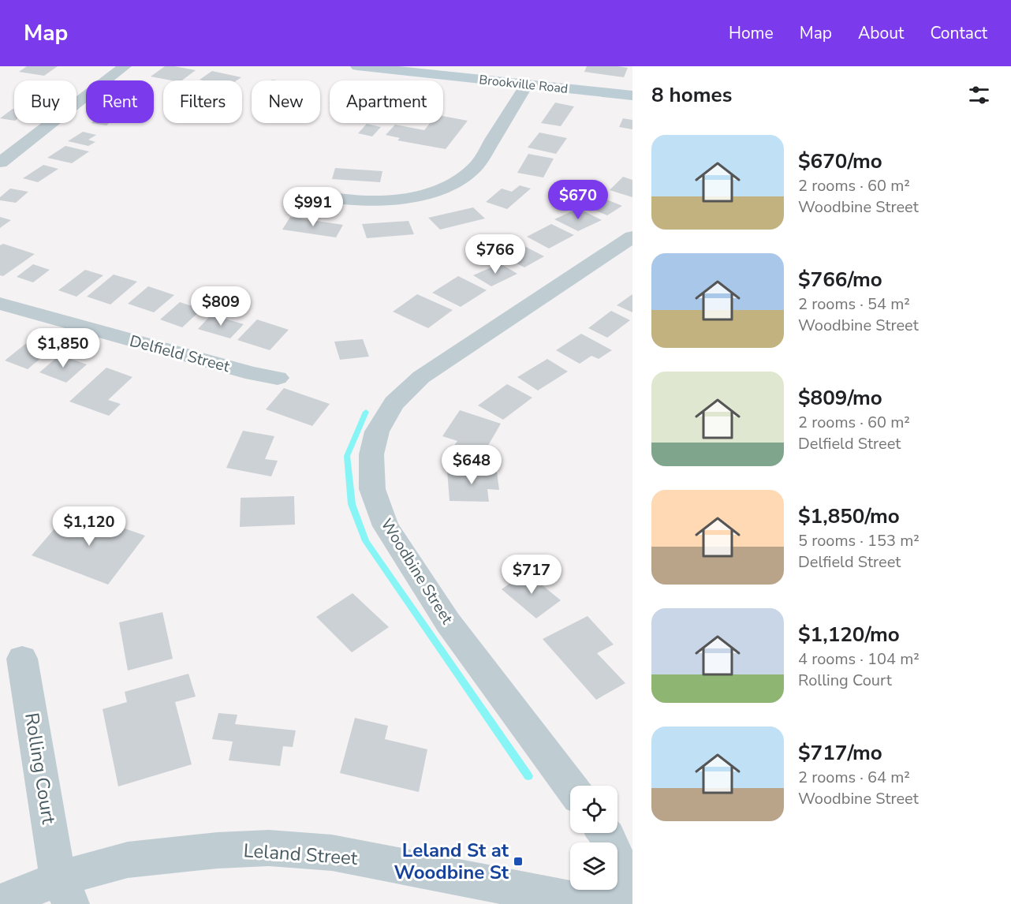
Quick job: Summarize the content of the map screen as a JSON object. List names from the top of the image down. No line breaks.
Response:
{"streets":{"main road":["Brookville Road"],"street":["Delfield Street","Woodbine Street","Rolling Court","Leland Street"]},"crossings":[["Rolling Court","Leland Street"]],"places":{"transit":["Leland St at Woodbine St"]},"page":{"header":"Map","nav":["Home","Map","About","Contact"],"heading":"8 homes","chip":["Buy","Rent","Filters","New","Apartment"],"list":[{"name":"$670/mo","note":"2 rooms · 60 m² · Woodbine Street"},{"name":"$766/mo","note":"2 rooms · 54 m² · Woodbine Street"},{"name":"$809/mo","note":"2 rooms · 60 m² · Delfield Street"},{"name":"$1,850/mo","note":"5 rooms · 153 m² · Delfield Street"},{"name":"$1,120/mo","note":"4 rooms · 104 m² · Rolling Court"},{"name":"$717/mo","note":"2 rooms · 64 m² · Woodbine Street"}],"price":["$670","$991","$766","$809","$1,850","$648","$1,120","$717"]}}
